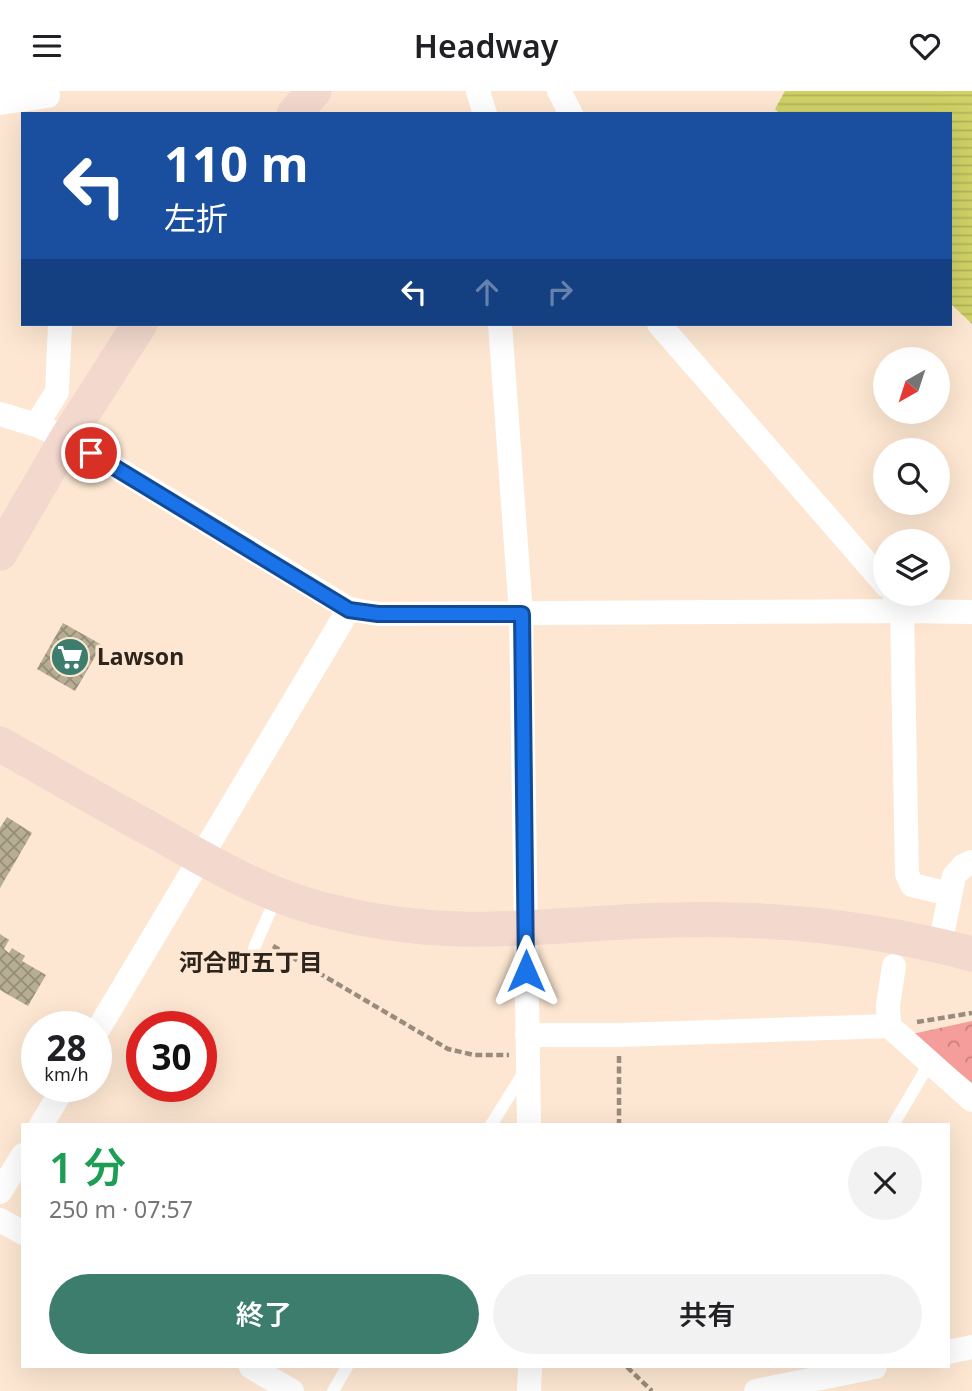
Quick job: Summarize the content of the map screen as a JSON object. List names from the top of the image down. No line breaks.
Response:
{"districts":["河合町五丁目"],"places":{"supermarket":["Lawson"]},"north":"bottom left","page":{"header":"Headway","turn":["110 m","左折"],"speed":"28 km/h","limit":"30","heading":["1 分","250 m · 07:57"],"buttons":["終了","共有"]}}
